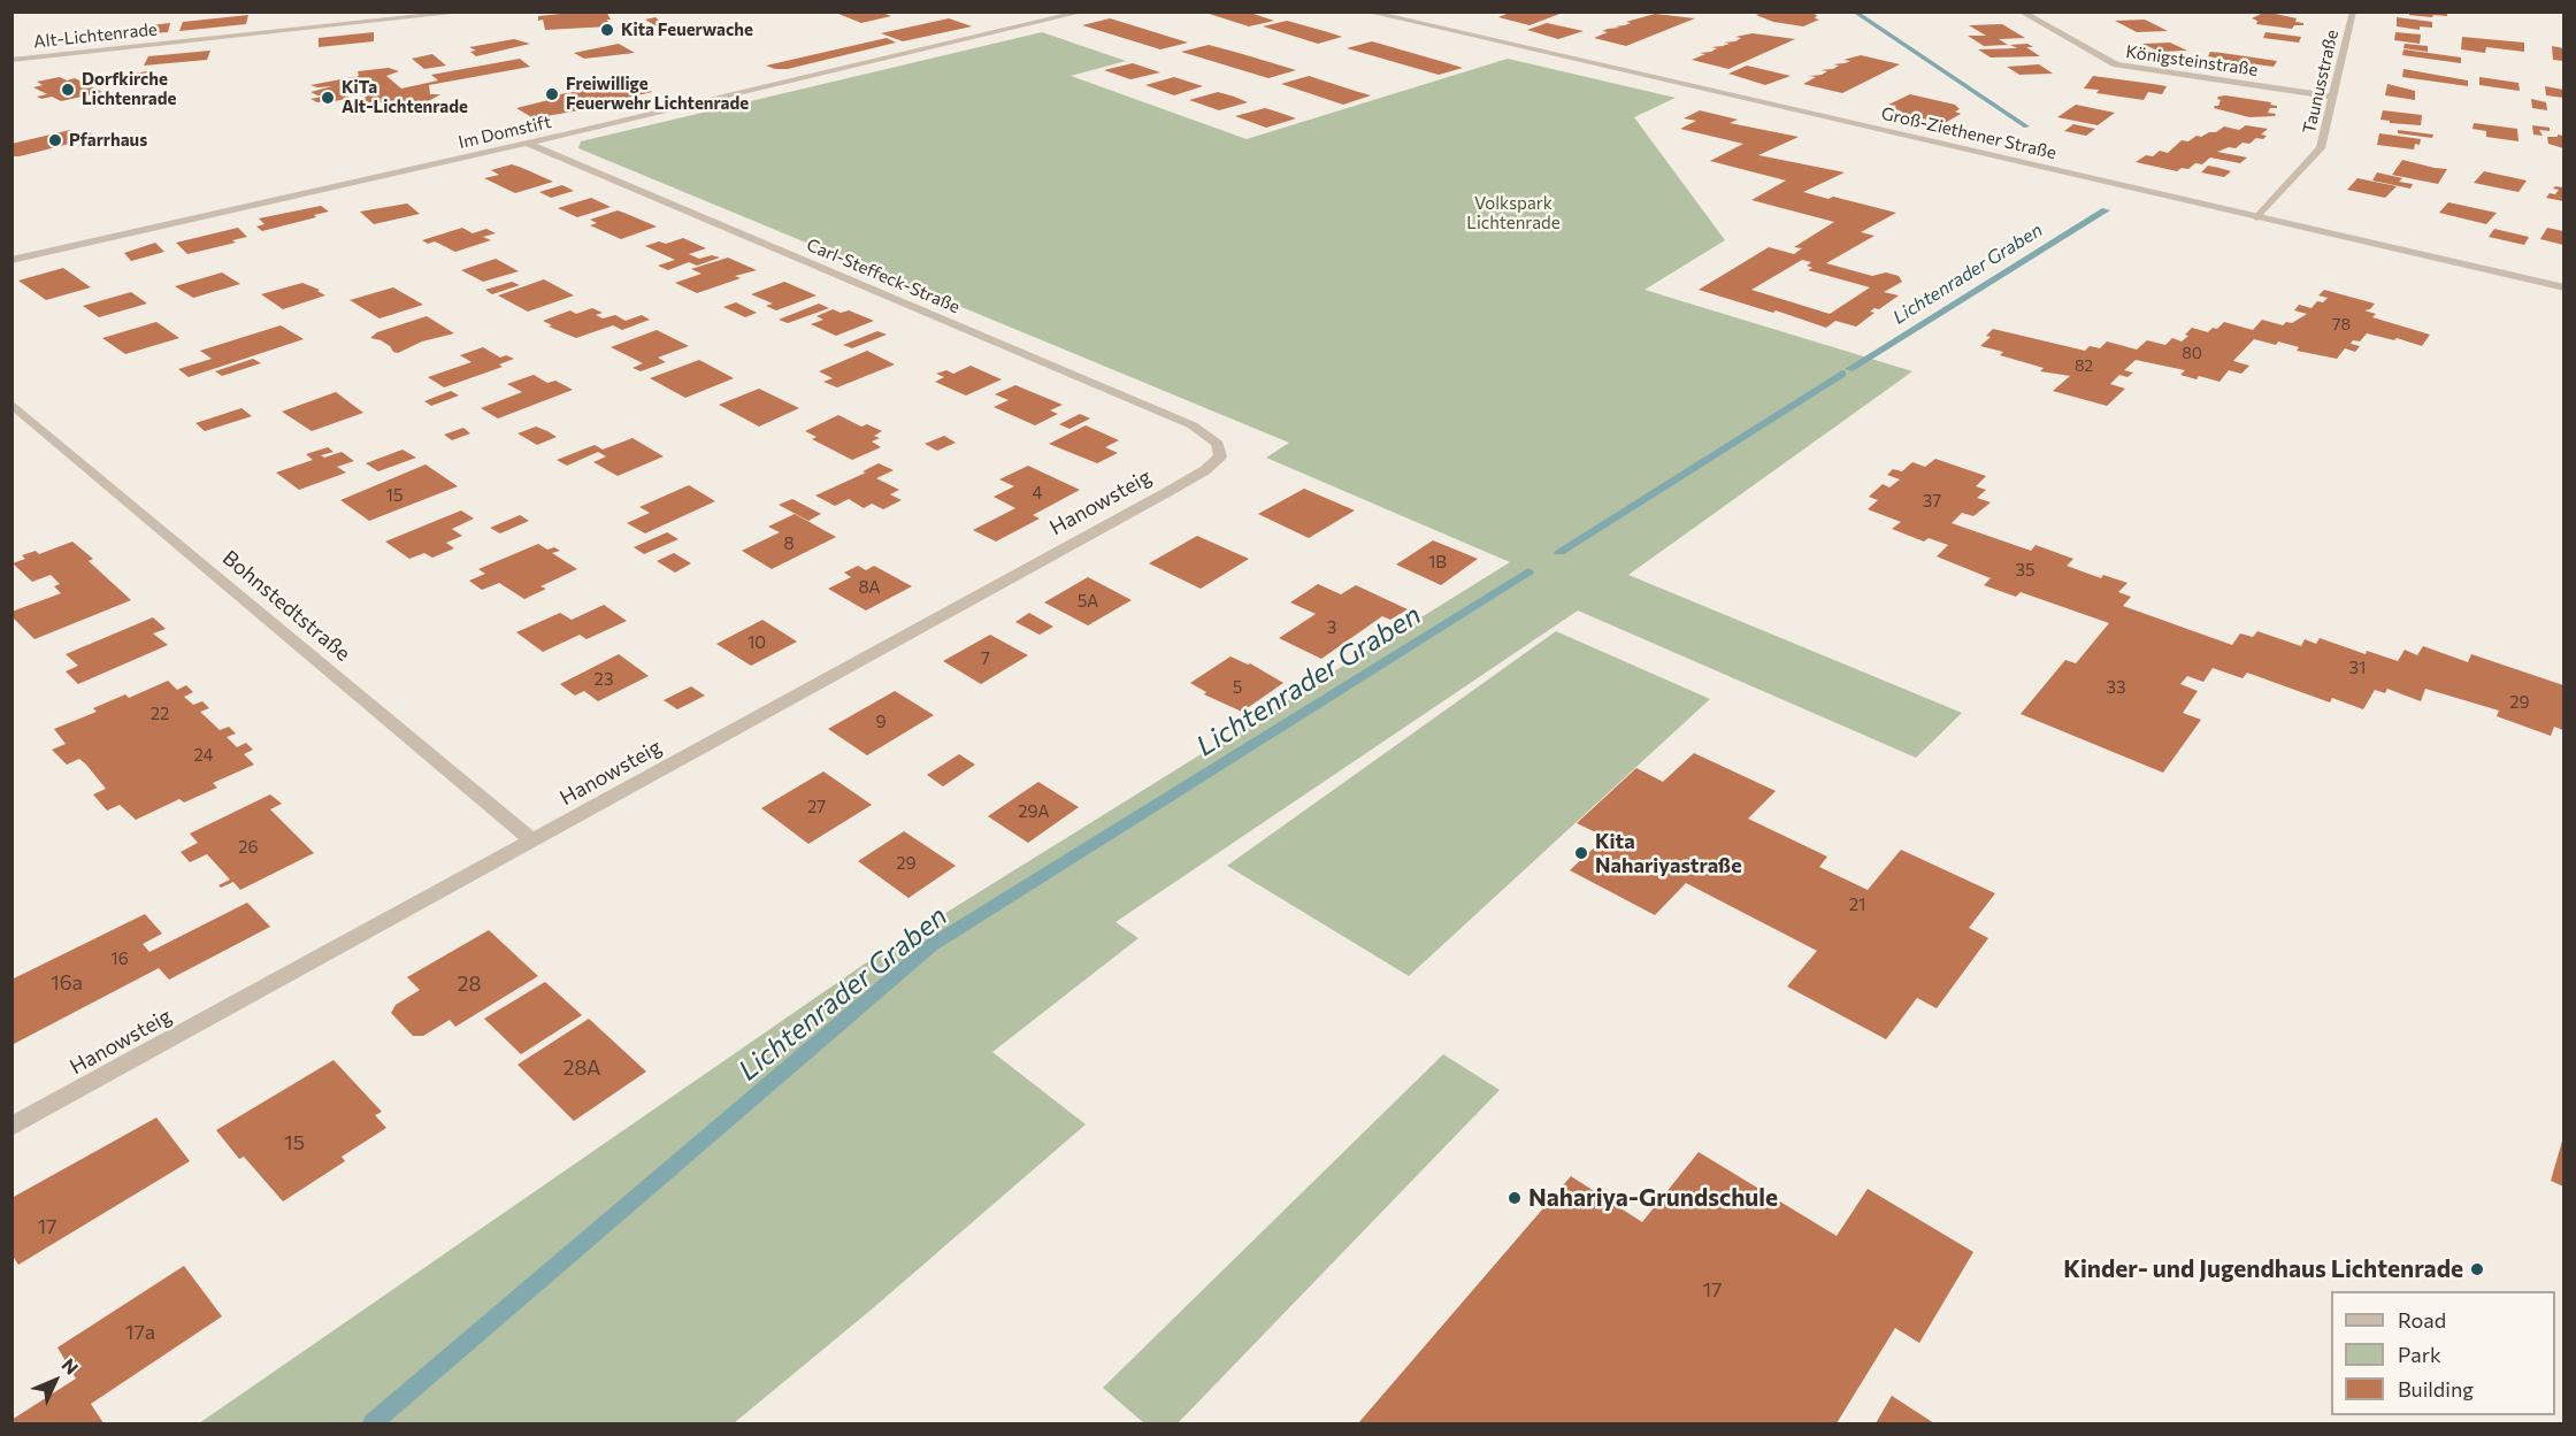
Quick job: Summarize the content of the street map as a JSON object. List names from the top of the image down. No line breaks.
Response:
{"streets":{"street":["Alt-Lichtenrade","Königsteinstraße","Taunusstraße","Im Domstift","Groß-Ziethener Straße","Carl-Steffeck-Straße","Hanowsteig","Bohnstedtstraße"]},"crossings":[["Königsteinstraße","Taunusstraße"],["Taunusstraße","Groß-Ziethener Straße"],["Im Domstift","Carl-Steffeck-Straße"],["Carl-Steffeck-Straße","Hanowsteig"],["Hanowsteig","Bohnstedtstraße"]],"water":["Lichtenrader Graben"],"parks":["Volkspark Lichtenrade"],"places":["Kita Feuerwache","Dorfkirche Lichtenrade","Freiwillige Feuerwehr Lichtenrade","KiTa Alt-Lichtenrade","Pfarrhaus","Kita Nahariyastraße","Nahariya-Grundschule","Kinder- und Jugendhaus Lichtenrade"],"house_numbers":["78","80","82","4","15","37","8","1B","35","8A","5A","3","10","7","31","23","5","33","29","22","9","24","27","29A","26","29","21","16","16a","28","28A","15","17","17","17a"],"legend":["Road","Park","Building"],"north":"top right"}
